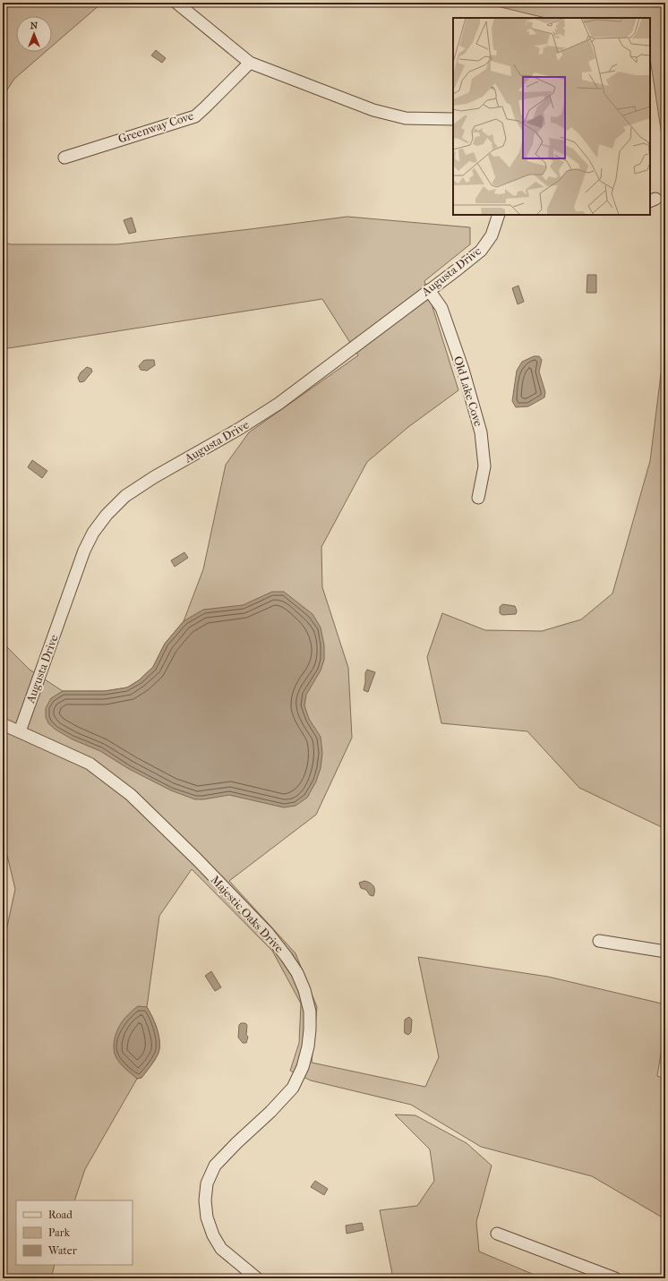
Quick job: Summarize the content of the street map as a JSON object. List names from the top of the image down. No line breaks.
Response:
{"streets":{"street":["Greenway Cove","Augusta Drive","Old Lake Cove","Majestic Oaks Drive"]},"crossings":[["Augusta Drive","Old Lake Cove"],["Augusta Drive","Majestic Oaks Drive"]],"legend":["Road","Park","Water"],"north":"top"}
